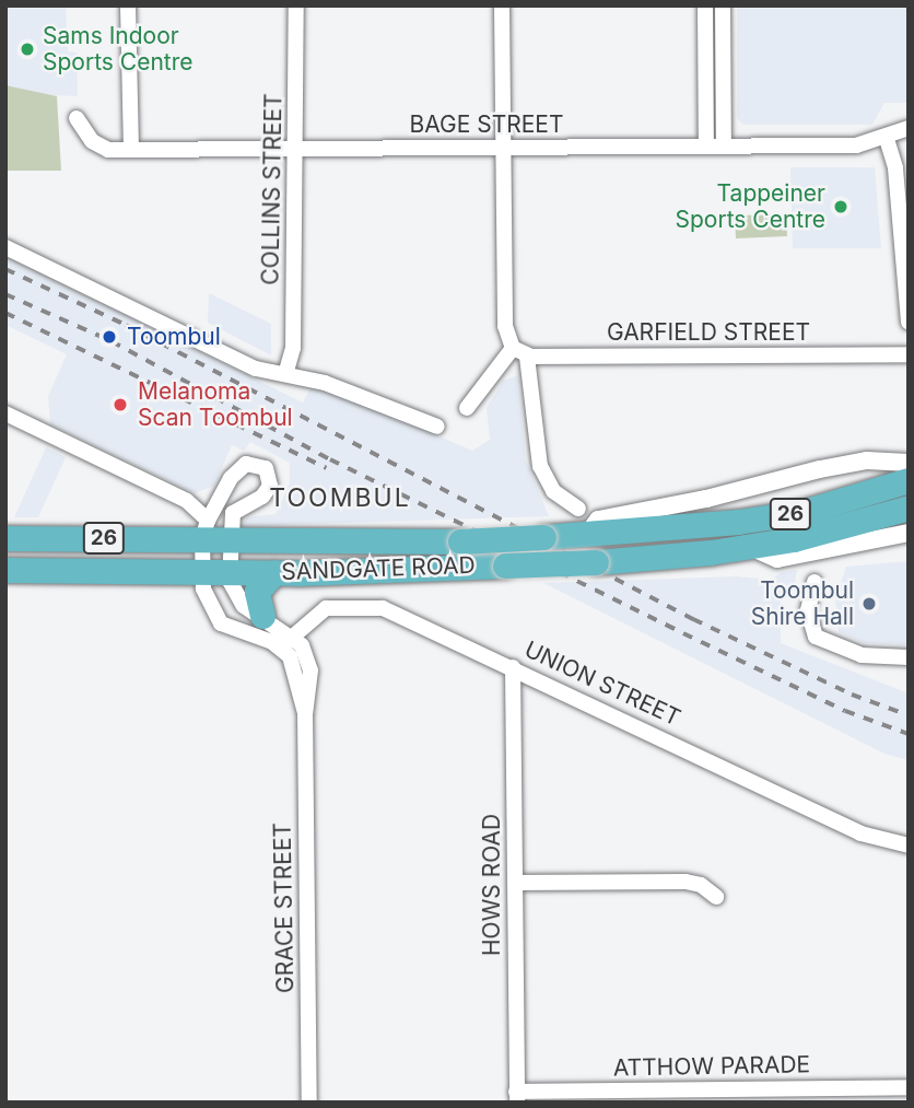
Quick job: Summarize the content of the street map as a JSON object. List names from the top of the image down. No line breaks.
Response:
{"streets":{"highway":["26","SANDGATE ROAD"],"street":["BAGE STREET","COLLINS STREET","GARFIELD STREET","UNION STREET","HOWS ROAD","GRACE STREET","ATTHOW PARADE"]},"crossings":[["BAGE STREET","COLLINS STREET"],["SANDGATE ROAD","GRACE STREET"],["UNION STREET","HOWS ROAD"],["UNION STREET","GRACE STREET"],["HOWS ROAD","ATTHOW PARADE"]],"districts":["TOOMBUL"],"places":["Sams Indoor Sports Centre","Tappeiner Sports Centre","Toombul","Melanoma Scan Toombul","Toombul Shire Hall"]}
